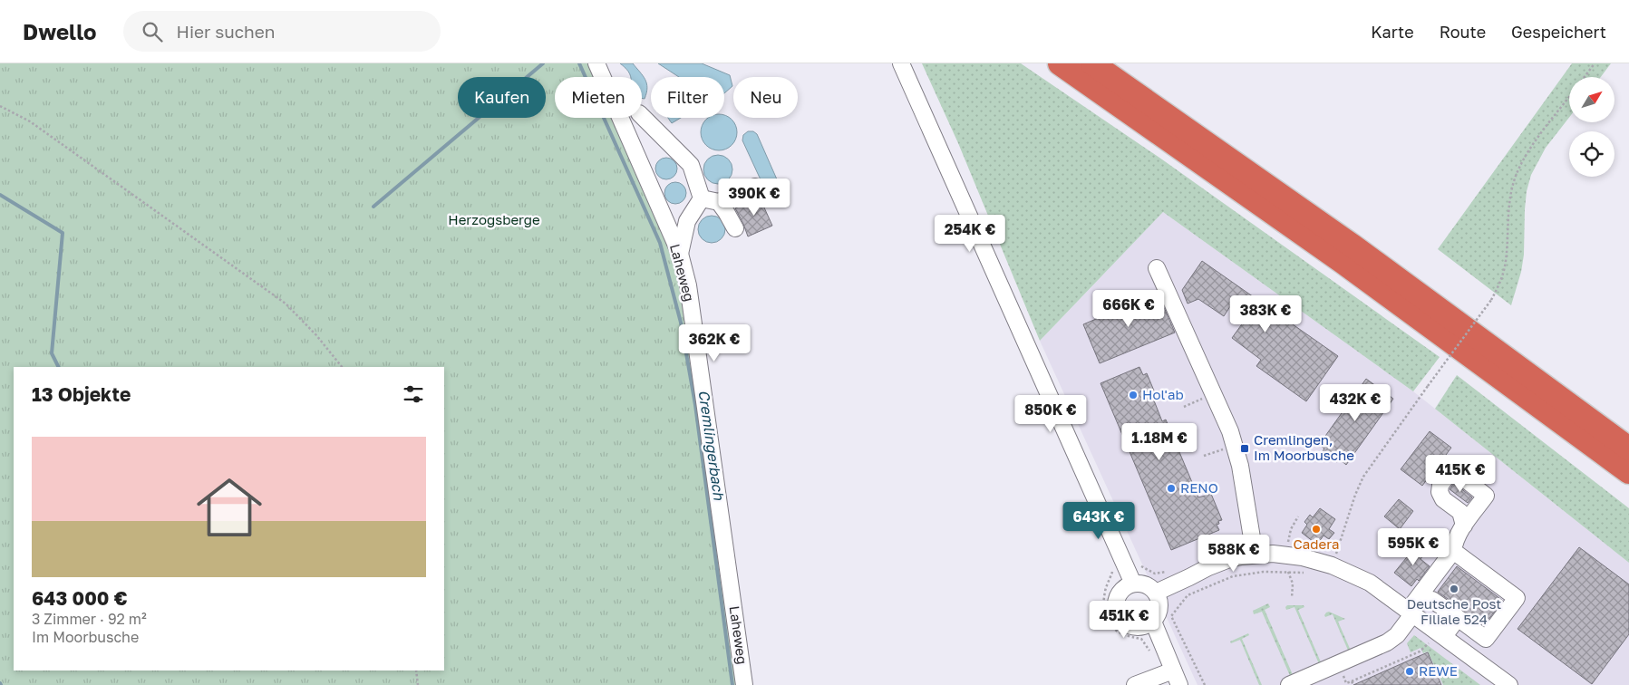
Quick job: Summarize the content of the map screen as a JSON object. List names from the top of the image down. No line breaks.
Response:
{"streets":{"street":["Laheweg"]},"water":["Cremlingerbach"],"parks":["Herzogsberge"],"places":{"other":["Hol'ab","RENO","Cadera","Deutsche Post Filiale 524","REWE"],"transit":["Cremlingen, Im Moorbusche"]},"north":"top right","page":{"header":"Dwello","search":"Hier suchen","nav":["Karte","Route","Gespeichert"],"chip":["Kaufen","Mieten","Filter","Neu"],"price":["390K €","254K €","666K €","383K €","362K €","432K €","850K €","1.18M €","415K €","643K €","595K €","588K €","451K €"],"heading":"13 Objekte","list":[{"name":"643 000 €","note":"3 Zimmer · 92 m² · Im Moorbusche"}]}}
